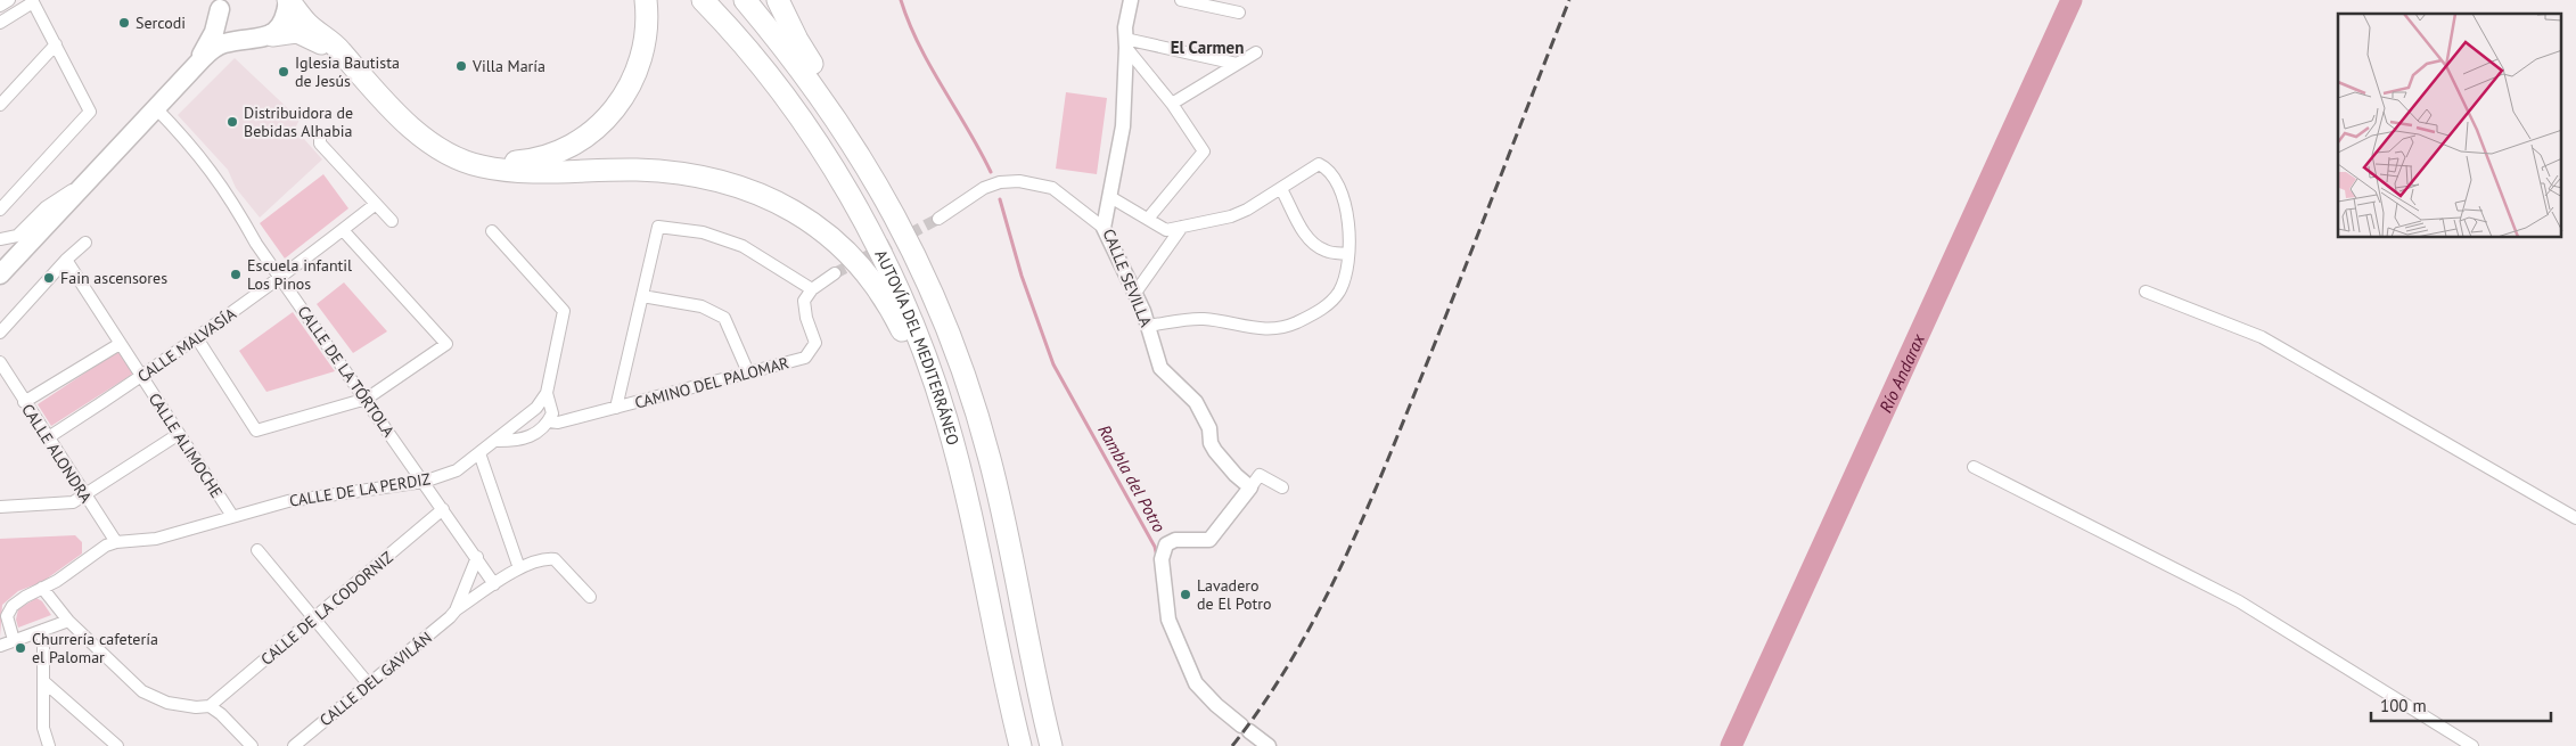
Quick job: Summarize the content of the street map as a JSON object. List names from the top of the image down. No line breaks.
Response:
{"streets":{"highway":["AUTOVÍA DEL MEDITERRÁNEO"],"street":["CALLE SEVILLA","CALLE MALVASÍA","CALLE DE LA TÓRTOLA","CAMINO DEL PALOMAR","CALLE ALIMOCHE","CALLE ALONDRA","CALLE DE LA PERDIZ","CALLE DE LA CODORNIZ","CALLE DEL GAVILÁN"]},"crossings":[["CALLE MALVASÍA","CALLE DE LA TÓRTOLA"],["CALLE MALVASÍA","CALLE ALIMOCHE"],["CALLE MALVASÍA","CALLE ALONDRA"],["CALLE DE LA TÓRTOLA","CALLE DE LA PERDIZ"],["CALLE DE LA TÓRTOLA","CALLE DE LA CODORNIZ"],["CALLE DE LA TÓRTOLA","CALLE DEL GAVILÁN"],["CAMINO DEL PALOMAR","CALLE DE LA PERDIZ"],["CALLE ALIMOCHE","CALLE DE LA PERDIZ"],["CALLE ALONDRA","CALLE DE LA PERDIZ"]],"districts":["El Carmen"],"water":["Río Andarax","Rambla del Potro"],"places":["Sercodi","Villa María","Iglesia Bautista de Jesús","Distribuidora de Bebidas Alhabia","Escuela infantil Los Pinos","Fain ascensores","Lavadero de El Potro","Churrería cafetería el Palomar"],"scale_bar":"100 m"}
